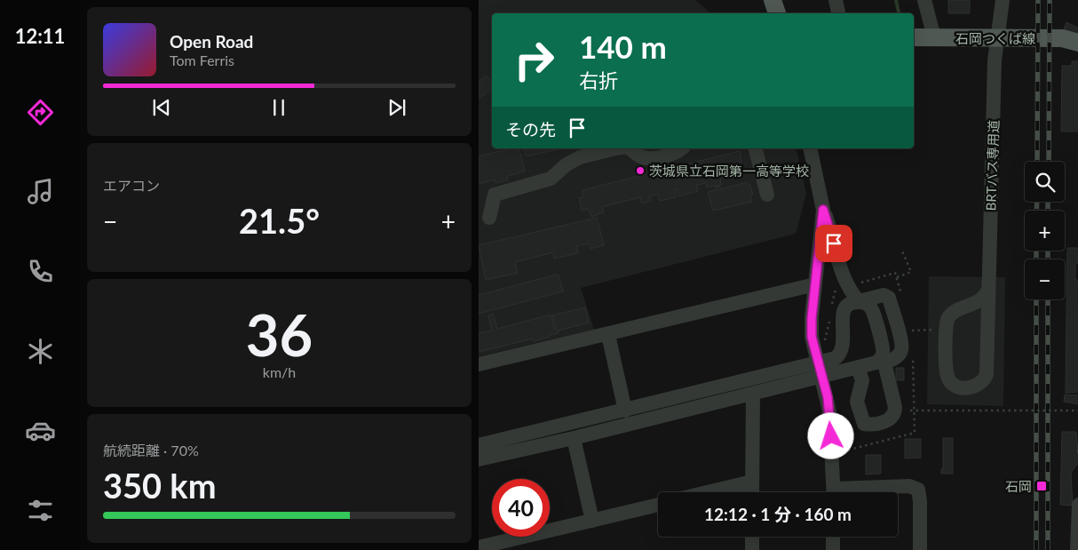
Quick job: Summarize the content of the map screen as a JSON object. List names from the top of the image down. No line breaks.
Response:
{"streets":{"main road":["石岡つくば線"],"street":["BRTバス専用道"]},"crossings":[["石岡つくば線","BRTバス専用道"]],"places":{"other":["茨城県立石岡第一高等学校"],"transit":["石岡"]},"page":{"tabs":"12:11","turn":["140 m","右折"],"song":["Open Road","Tom Ferris"],"then":"その先","tile":["エアコン",["36","km/h"],["航続距離 · 70%","350 km"]],"map_buttons":["+","−"],"heat":["−","21.5°","+"],"limit":"40","trip":"12:12 · 1 分 · 160 m"}}
